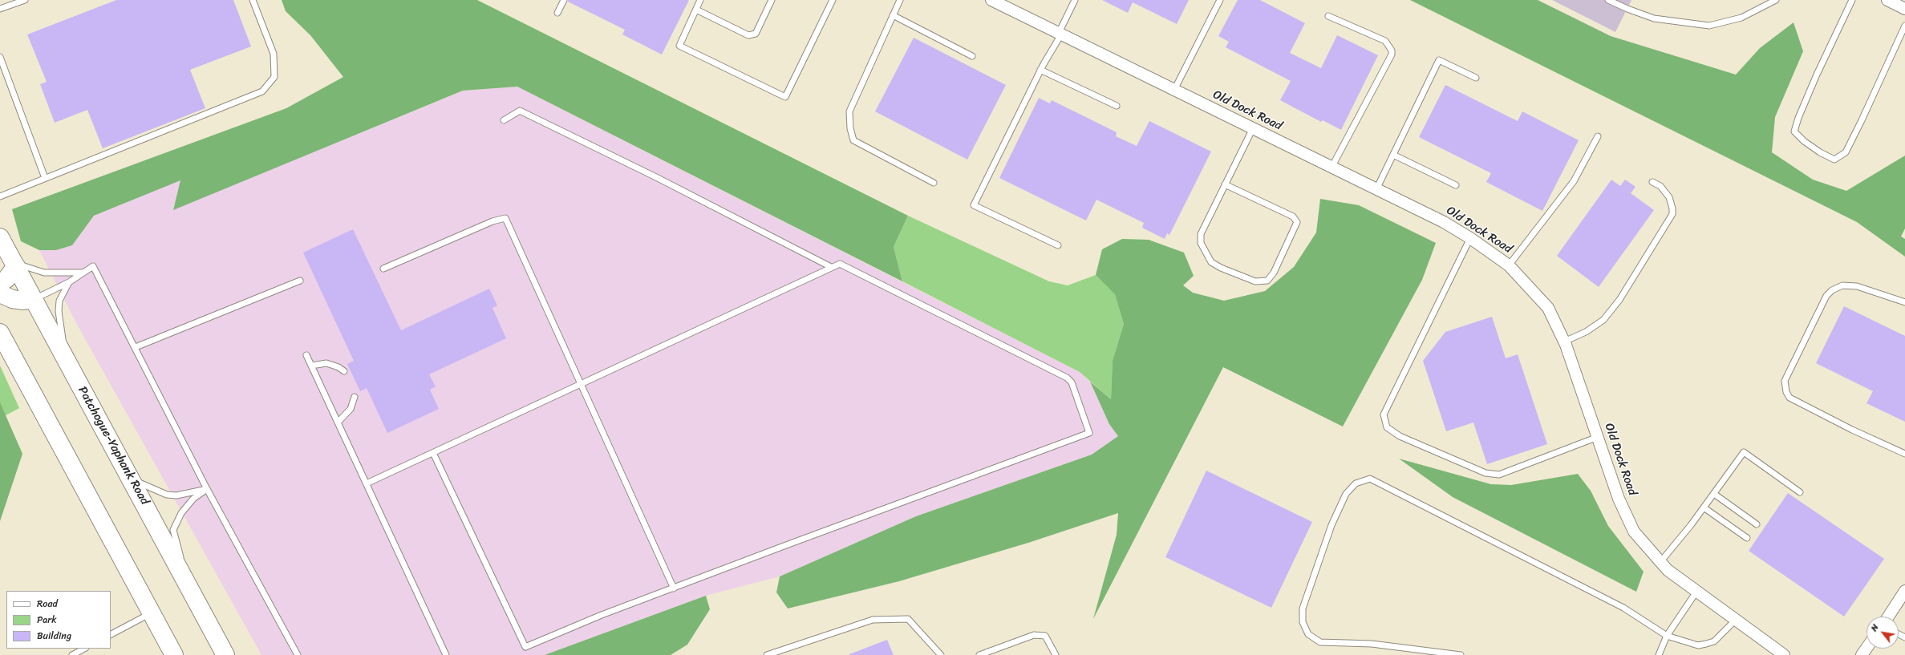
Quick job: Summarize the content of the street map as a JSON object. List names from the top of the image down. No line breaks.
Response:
{"streets":{"main road":["Patchogue-Yaphank Road"],"street":["Old Dock Road"]},"legend":["Road","Park","Building"],"north":"top left"}
